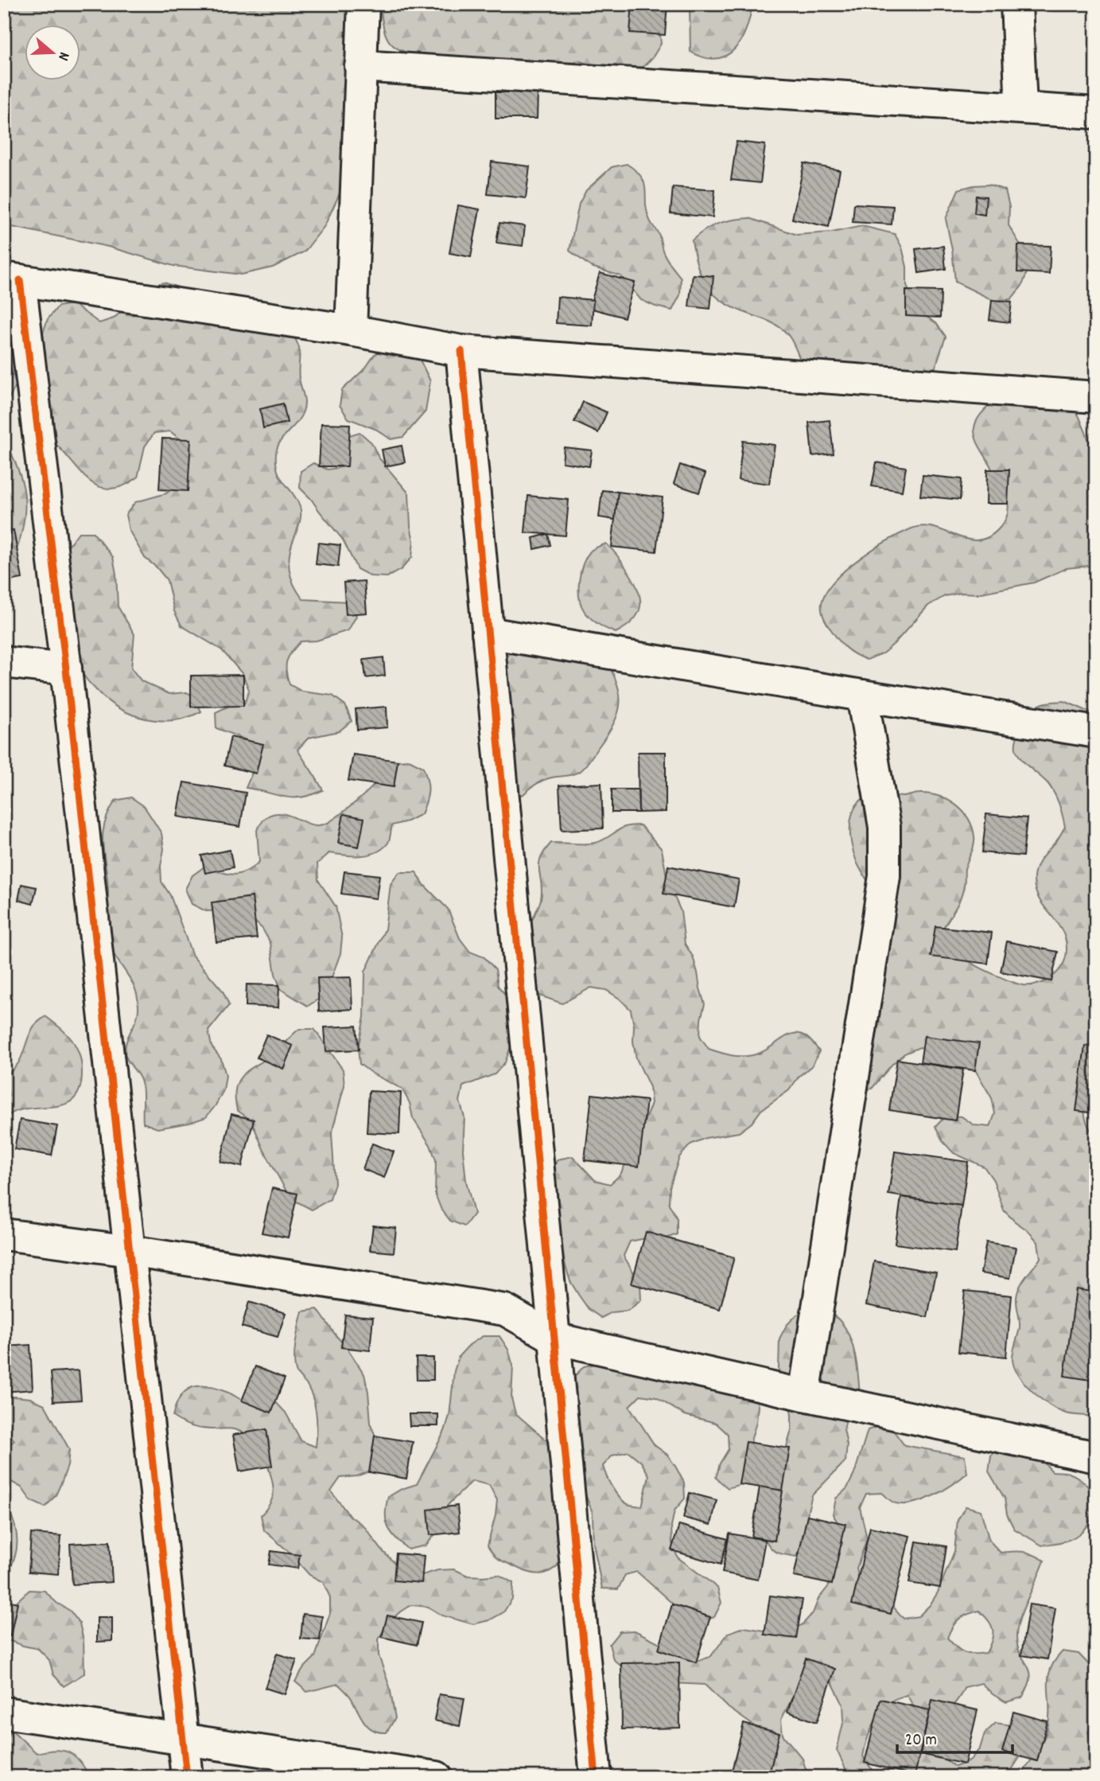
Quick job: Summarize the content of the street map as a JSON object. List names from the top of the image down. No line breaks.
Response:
{"scale_bar":"20 m","north":"right"}
